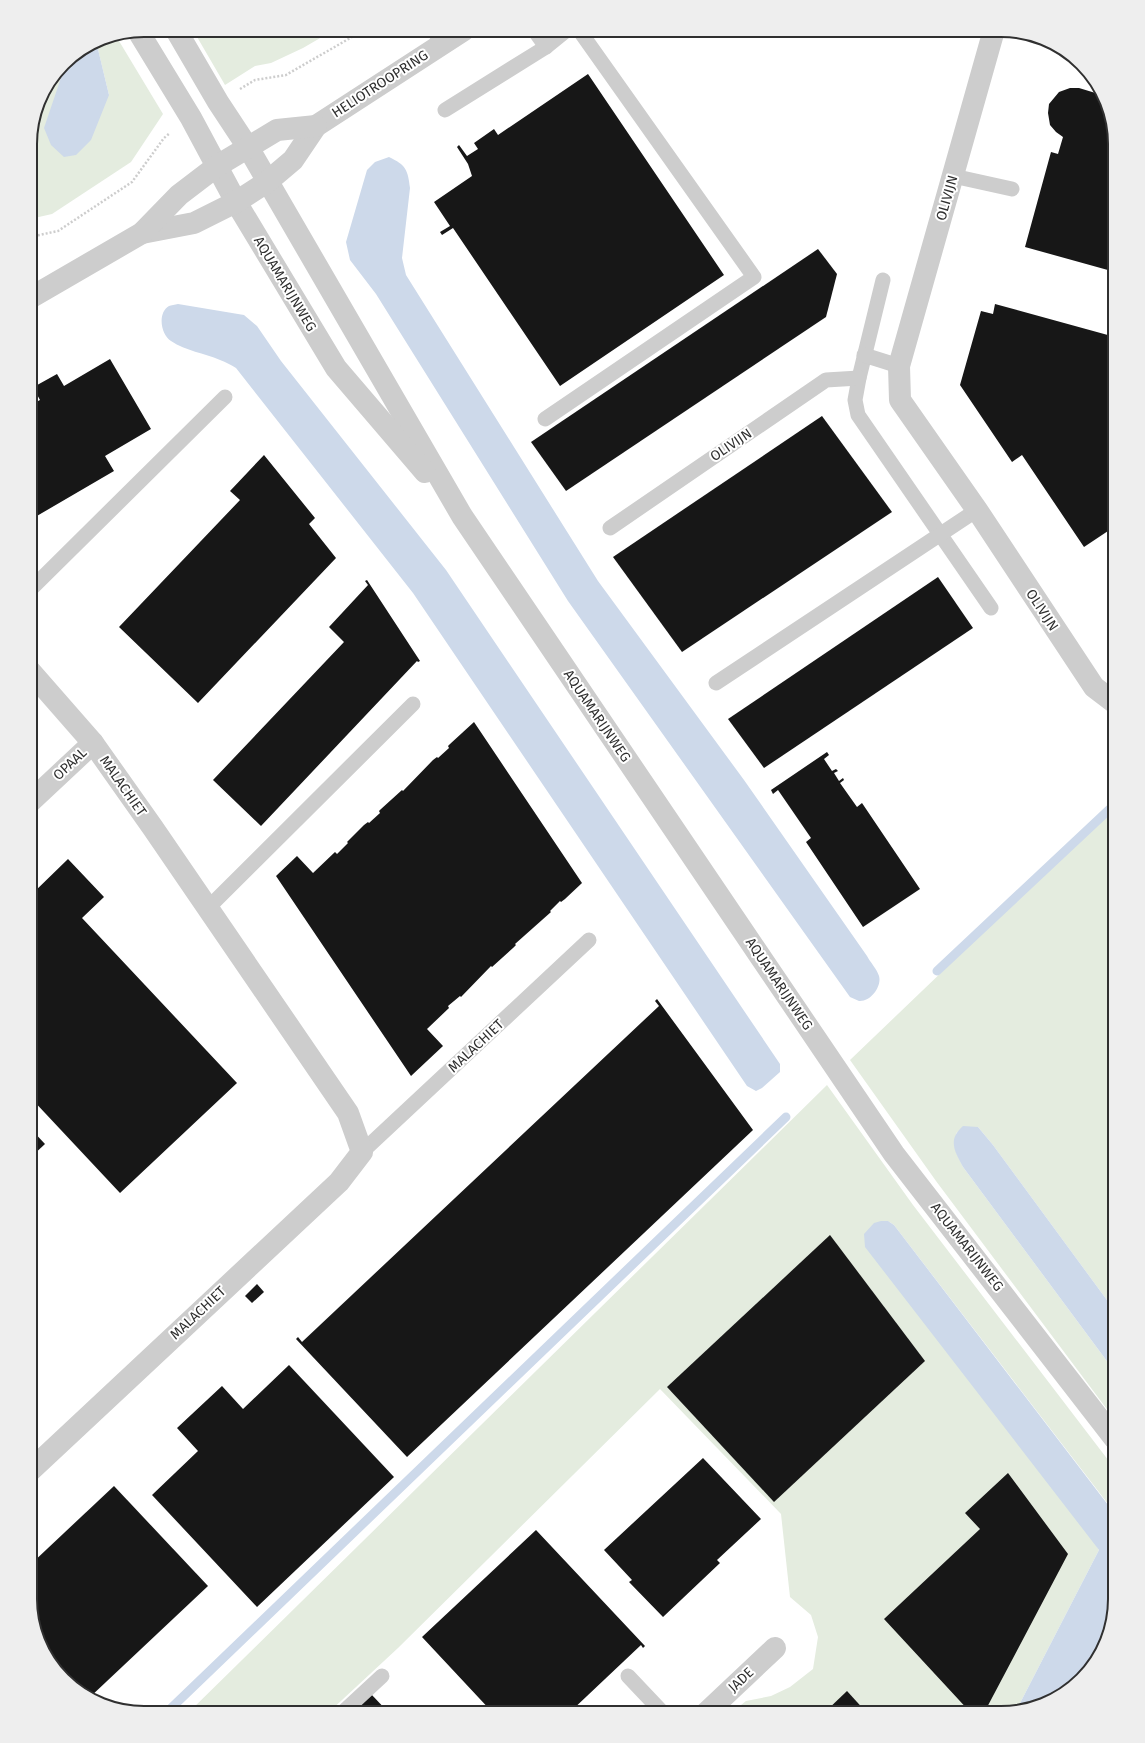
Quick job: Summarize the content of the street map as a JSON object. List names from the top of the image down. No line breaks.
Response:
{"streets":{"street":["HELIOTROOPRING","OLIVIJN","AQUAMARIJNWEG","OPAAL","MALACHIET","JADE"]},"crossings":[["HELIOTROOPRING","AQUAMARIJNWEG"],["OPAAL","MALACHIET"]]}
